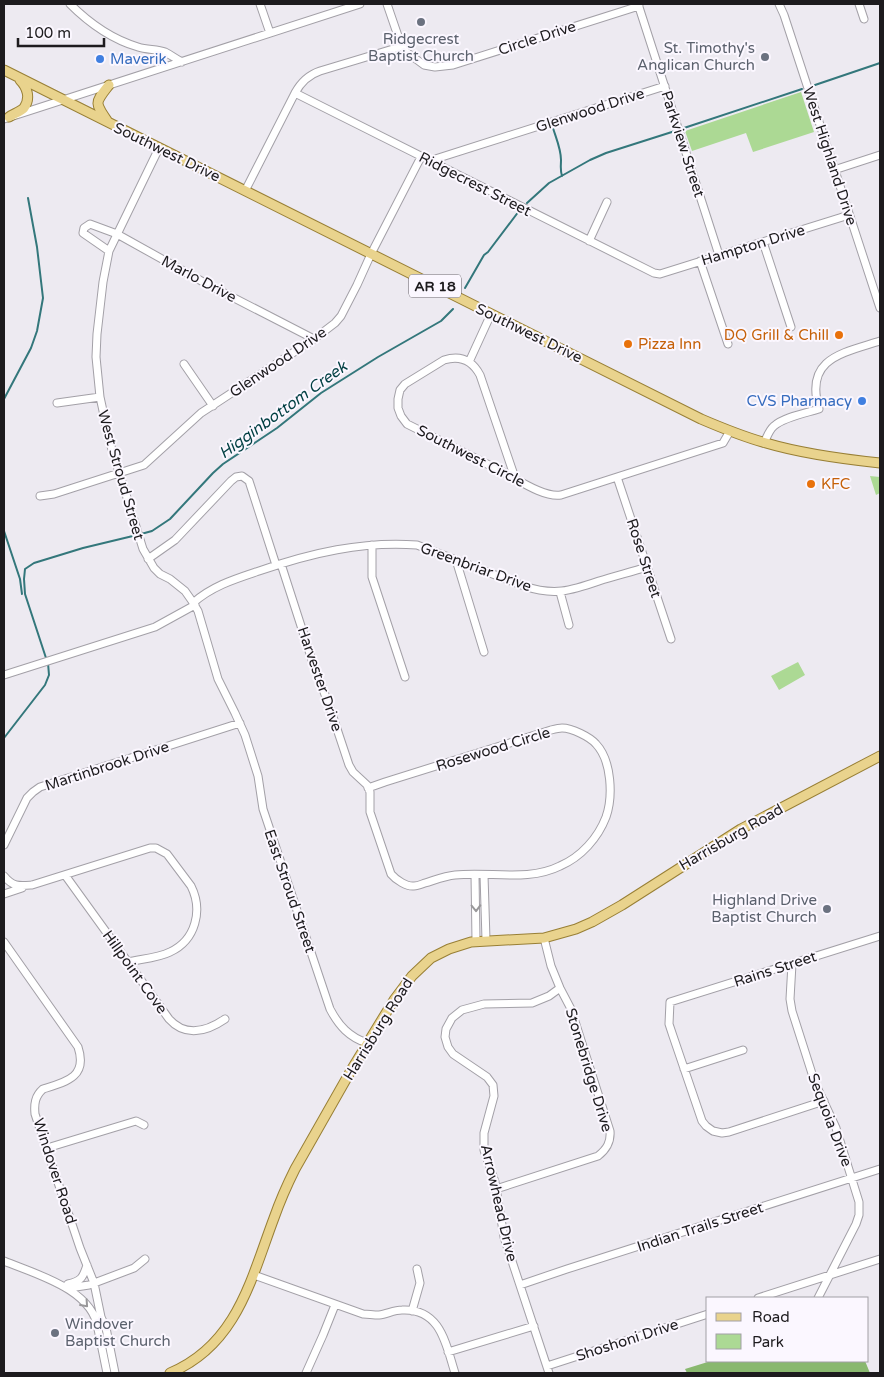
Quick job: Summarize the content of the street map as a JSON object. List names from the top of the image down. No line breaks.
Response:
{"streets":{"main road":["Southwest Drive","AR 18","Harrisburg Road"],"street":["Circle Drive","Glenwood Drive","Parkview Street","West Highland Drive","Ridgecrest Street","Hampton Drive","Marlo Drive","Southwest Circle","West Stroud Street","Rose Street","Greenbriar Drive","Harvester Drive","Rosewood Circle","Martinbrook Drive","East Stroud Street","Rains Street","Hillpoint Cove","Stonebridge Drive","Sequoia Drive","Windover Road","Arrowhead Drive","Indian Trails Street","Shoshoni Drive"]},"crossings":[["Circle Drive","Parkview Street"],["Glenwood Drive","Parkview Street"],["Glenwood Drive","Southwest Drive"],["Glenwood Drive","Ridgecrest Street"],["Glenwood Drive","Marlo Drive"],["Glenwood Drive","West Stroud Street"],["Parkview Street","Hampton Drive"],["Southwest Drive","Southwest Circle"],["Southwest Drive","West Stroud Street"],["West Highland Drive","Hampton Drive"],["Ridgecrest Street","Hampton Drive"],["Marlo Drive","West Stroud Street"],["Southwest Circle","Rose Street"],["West Stroud Street","Greenbriar Drive"],["West Stroud Street","Harvester Drive"],["West Stroud Street","Martinbrook Drive"],["West Stroud Street","East Stroud Street"],["Rose Street","Greenbriar Drive"],["Greenbriar Drive","Harvester Drive"],["Harvester Drive","Rosewood Circle"],["Martinbrook Drive","East Stroud Street"],["Harrisburg Road","East Stroud Street"],["Harrisburg Road","Stonebridge Drive"],["Rains Street","Sequoia Drive"],["Stonebridge Drive","Arrowhead Drive"],["Sequoia Drive","Indian Trails Street"],["Arrowhead Drive","Indian Trails Street"],["Arrowhead Drive","Shoshoni Drive"]],"water":["Higginbottom Creek"],"places":["Ridgecrest Baptist Church","St. Timothy's Anglican Church","Maverik","DQ Grill & Chill","Pizza Inn","CVS Pharmacy","KFC","Highland Drive Baptist Church","Windover Baptist Church"],"legend":["Road","Park"],"scale_bar":"100 m"}
